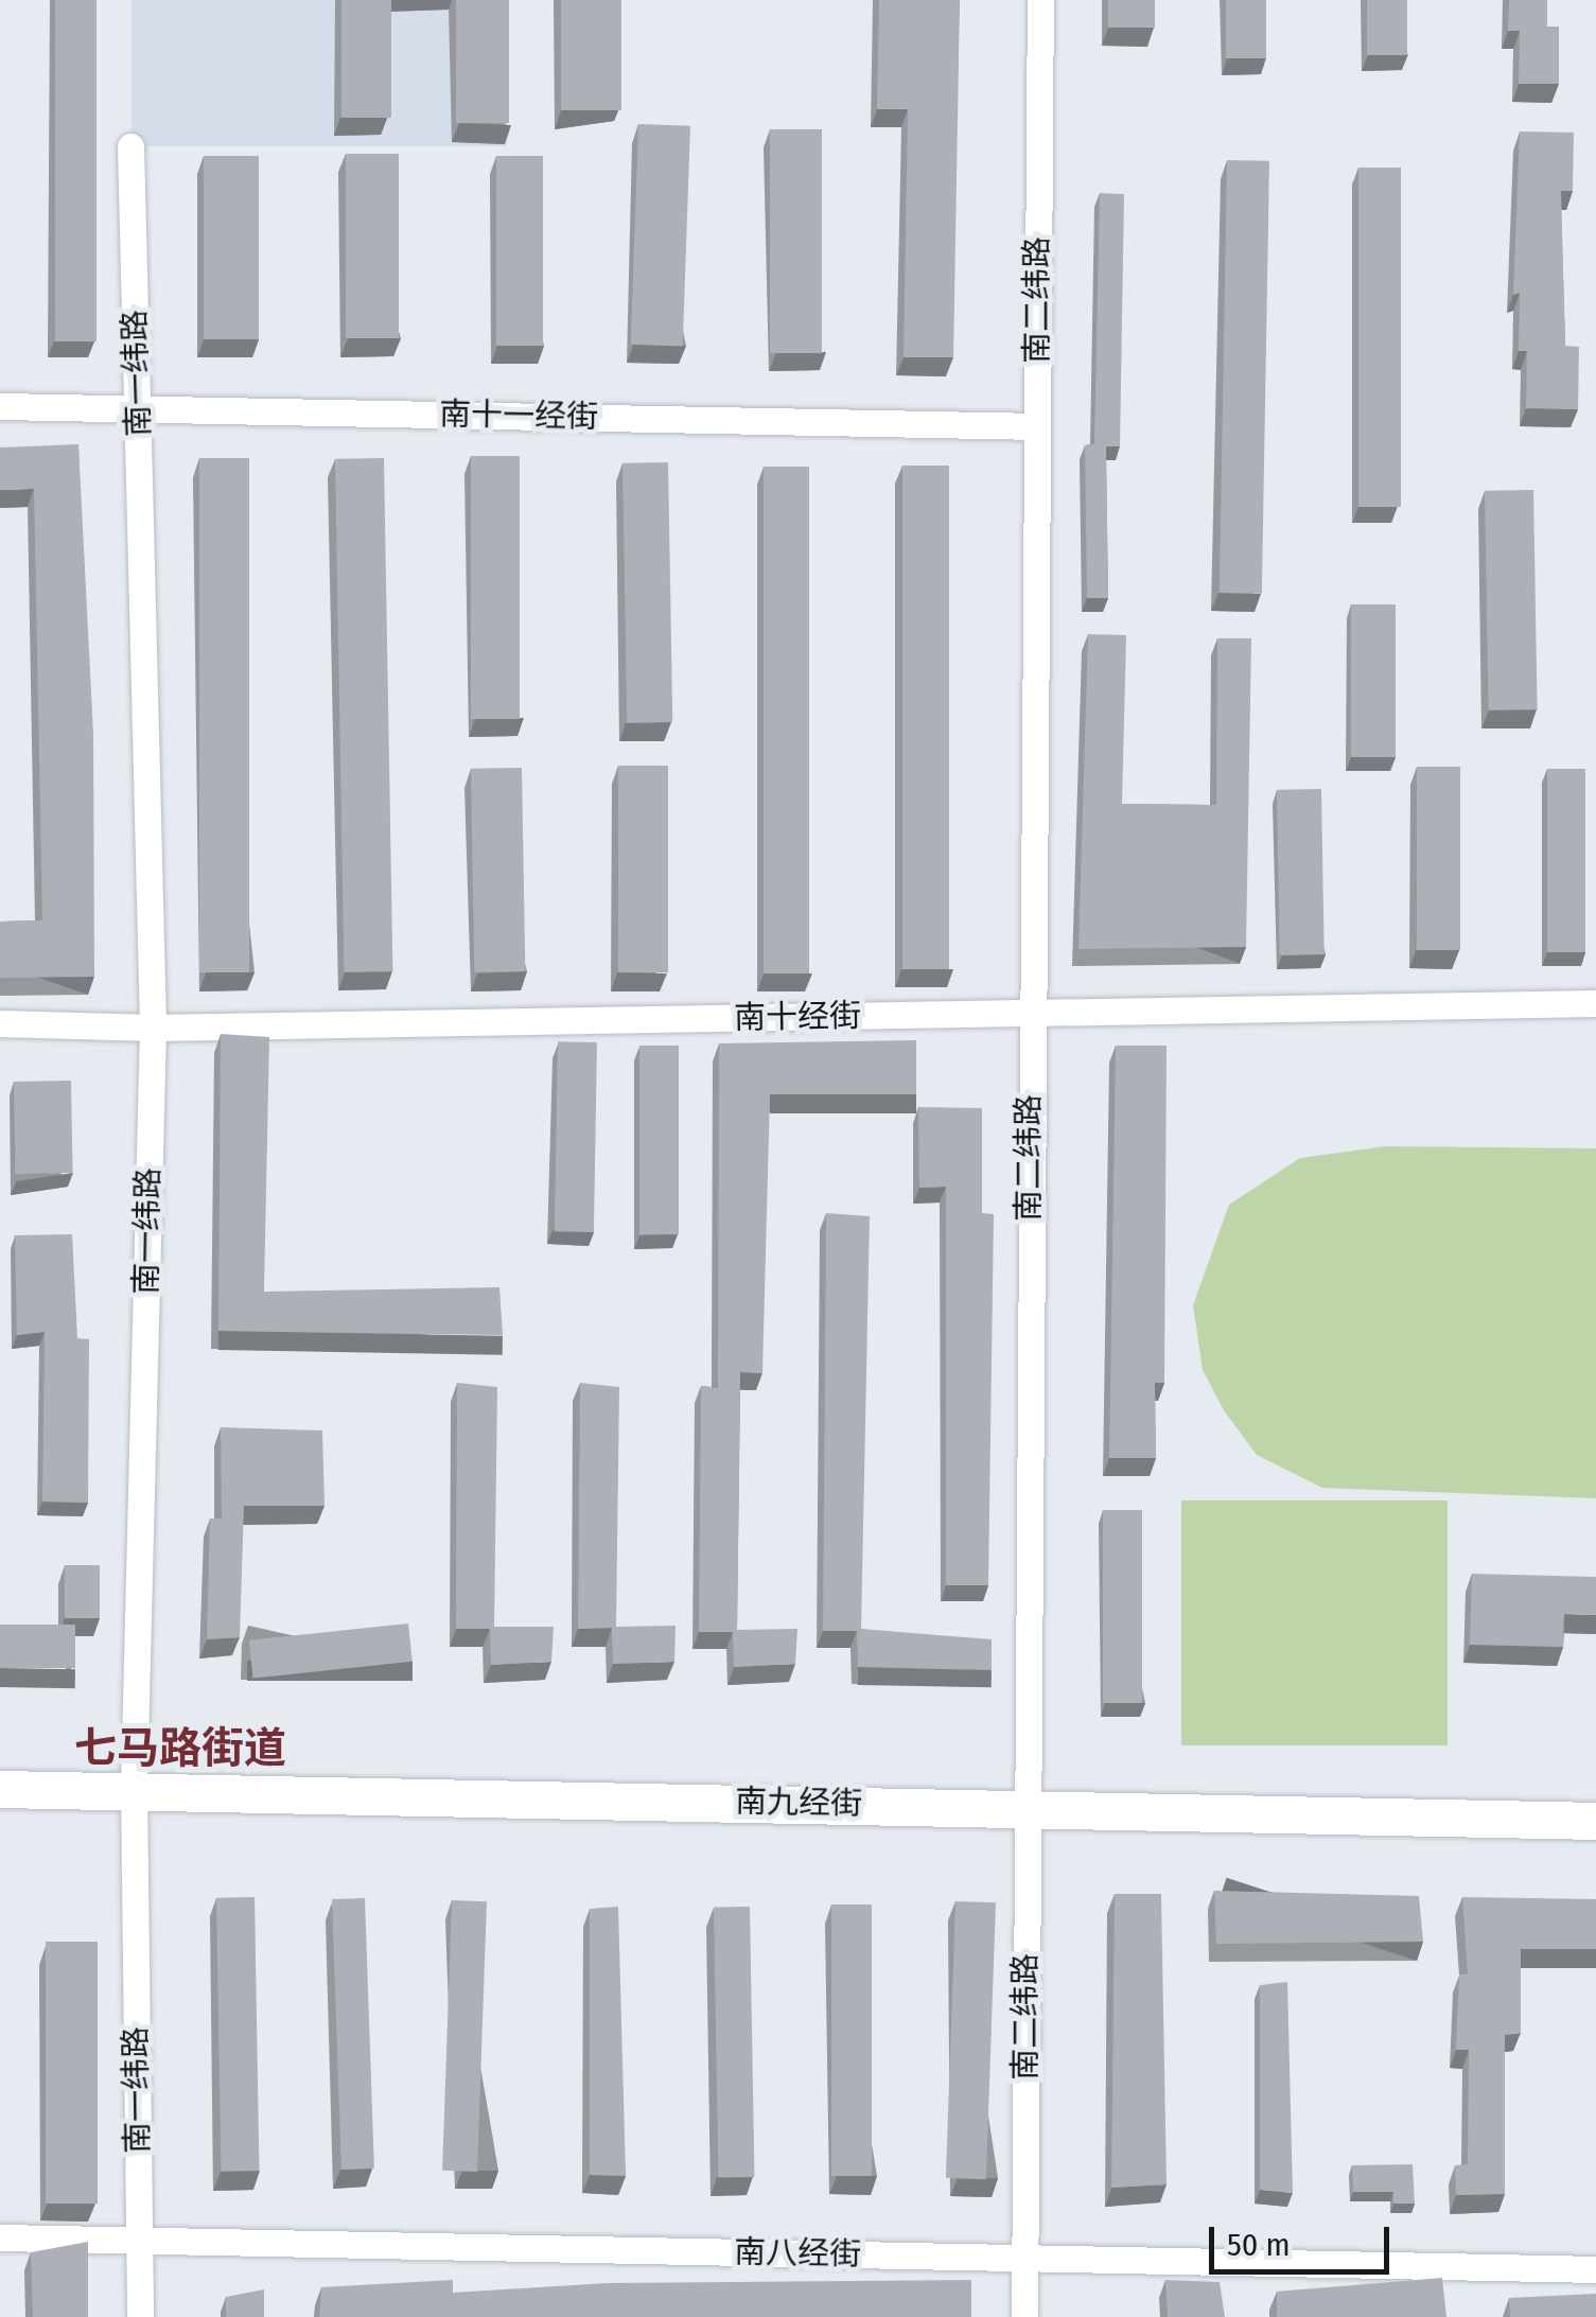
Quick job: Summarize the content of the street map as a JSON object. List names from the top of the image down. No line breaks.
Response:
{"streets":{"main road":["南九经街"],"street":["南二纬路","南一纬路","南十一经街","南十经街","南八经街"]},"crossings":[["南二纬路","南十一经街"],["南二纬路","南十经街"],["南二纬路","南九经街"],["南二纬路","南八经街"],["南一纬路","南十一经街"],["南一纬路","南十经街"],["南一纬路","南九经街"],["南一纬路","南八经街"]],"districts":["七马路街道"],"scale_bar":"50 m"}
